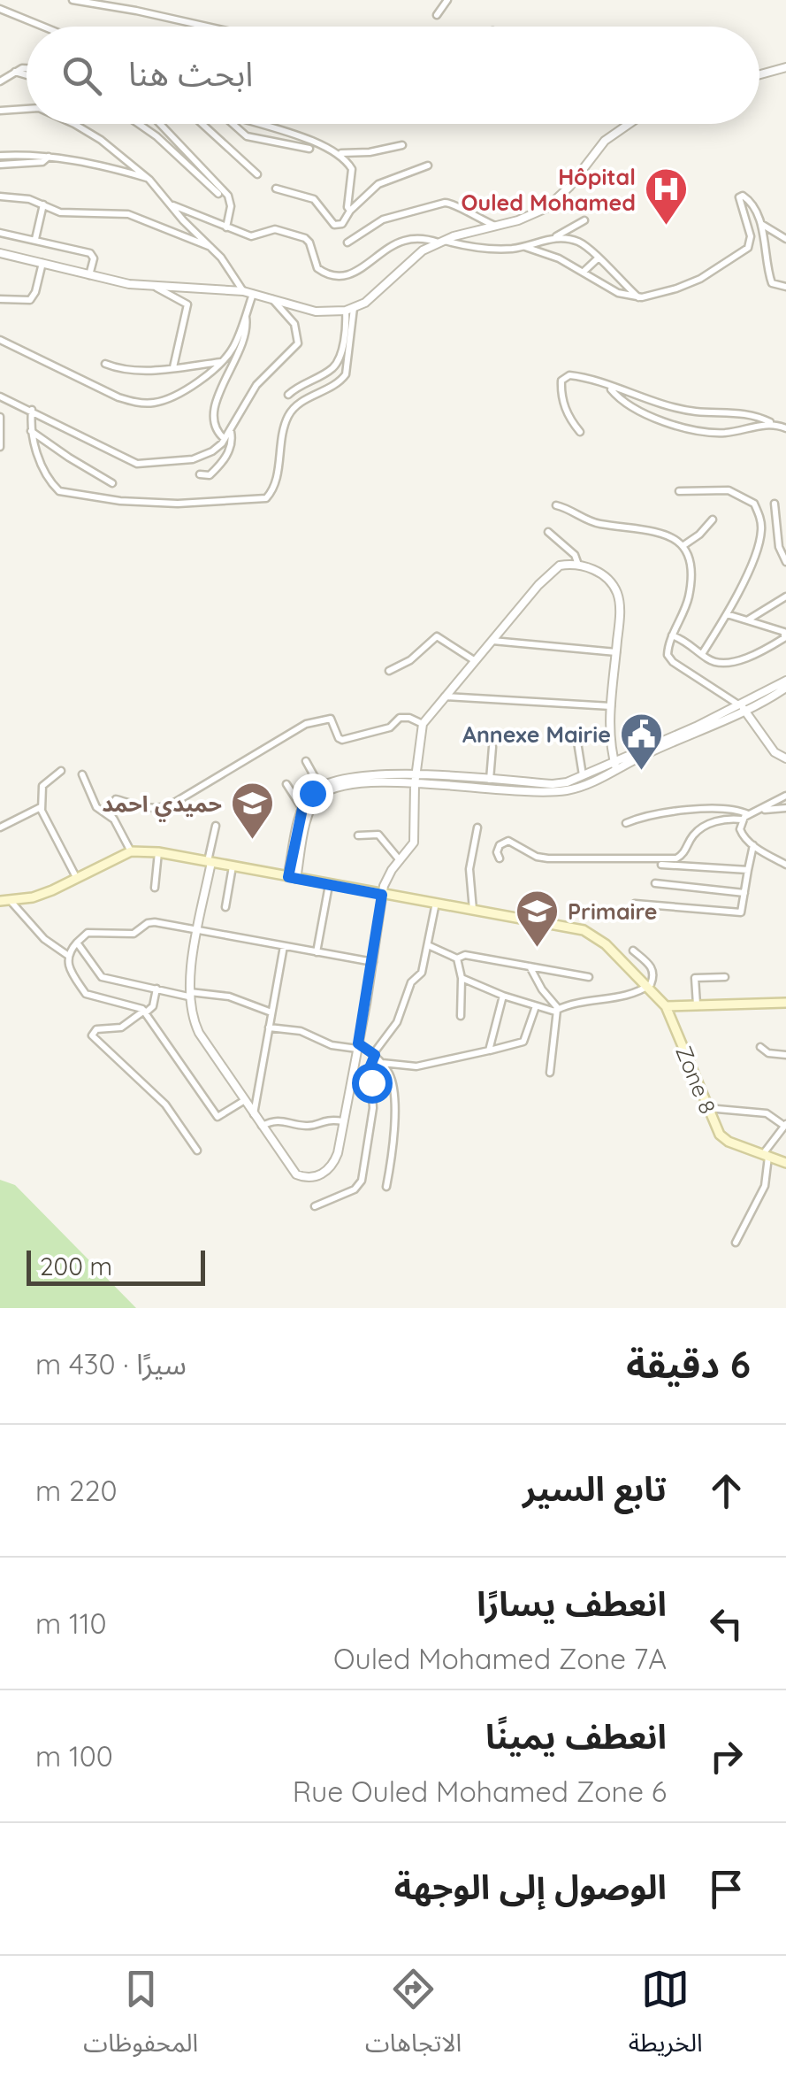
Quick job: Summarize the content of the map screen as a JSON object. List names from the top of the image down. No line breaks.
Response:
{"streets":{"main road":["Zone 8"]},"places":{"hospital":["Hôpital Ouled Mohamed"],"public building":["Annexe Mairie"],"school or university":["حميدي احمد","Primaire"]},"scale_bar":"200 m","page":{"search":"ابحث هنا","scale":"200 m","heading":["6 دقيقة","سيرًا · 430 m"],"list":[["تابع السير","220 m"],["انعطف يسارًا","Ouled Mohamed Zone 7A","110 m"],["انعطف يمينًا","Rue Ouled Mohamed Zone 6","100 m"],"الوصول إلى الوجهة"],"nav":["الخريطة","الاتجاهات","المحفوظات"]}}
